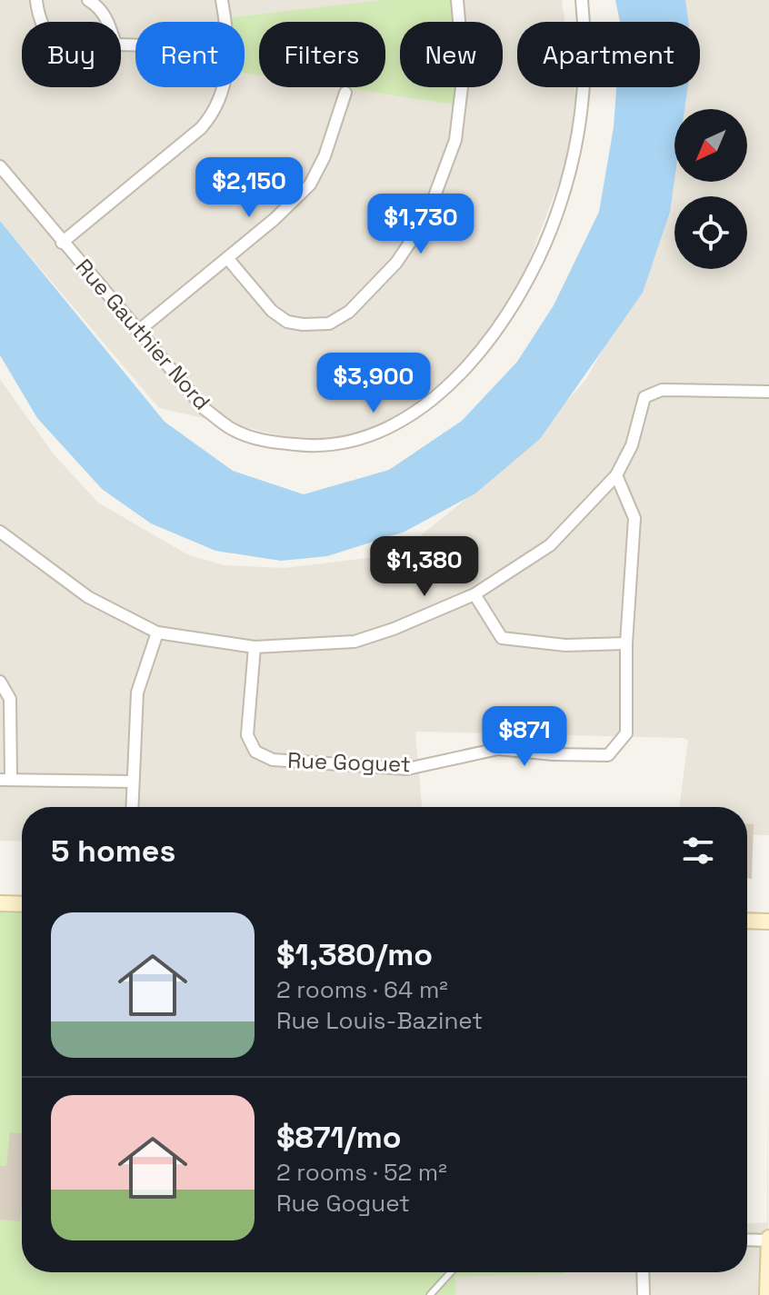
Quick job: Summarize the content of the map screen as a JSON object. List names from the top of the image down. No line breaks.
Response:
{"streets":{"street":["Rue Gauthier Nord","Rue Goguet"]},"north":"bottom left","page":{"chip":["Buy","Rent","Filters","New","Apartment"],"price":["$2,150","$1,730","$3,900","$1,380","$871"],"heading":"5 homes","list":[{"name":"$1,380/mo","note":"2 rooms · 64 m² · Rue Louis-Bazinet"},{"name":"$871/mo","note":"2 rooms · 52 m² · Rue Goguet"}]}}
